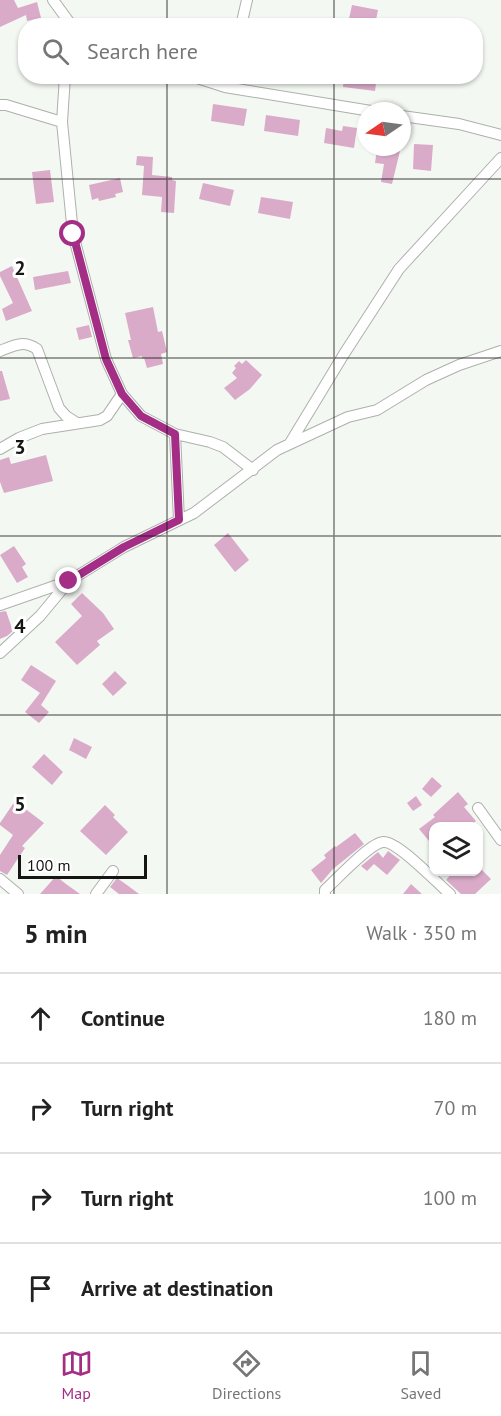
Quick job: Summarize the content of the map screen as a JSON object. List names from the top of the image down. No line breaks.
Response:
{"scale_bar":"100 m","north":"left","page":{"search":"Search here","scale":"100 m","heading":["5 min","Walk · 350 m"],"list":[["Continue","180 m"],["Turn right","70 m"],["Turn right","100 m"],"Arrive at destination"],"nav":["Map","Directions","Saved"]},"grid":{"rows":["2","3","4","5"]}}
